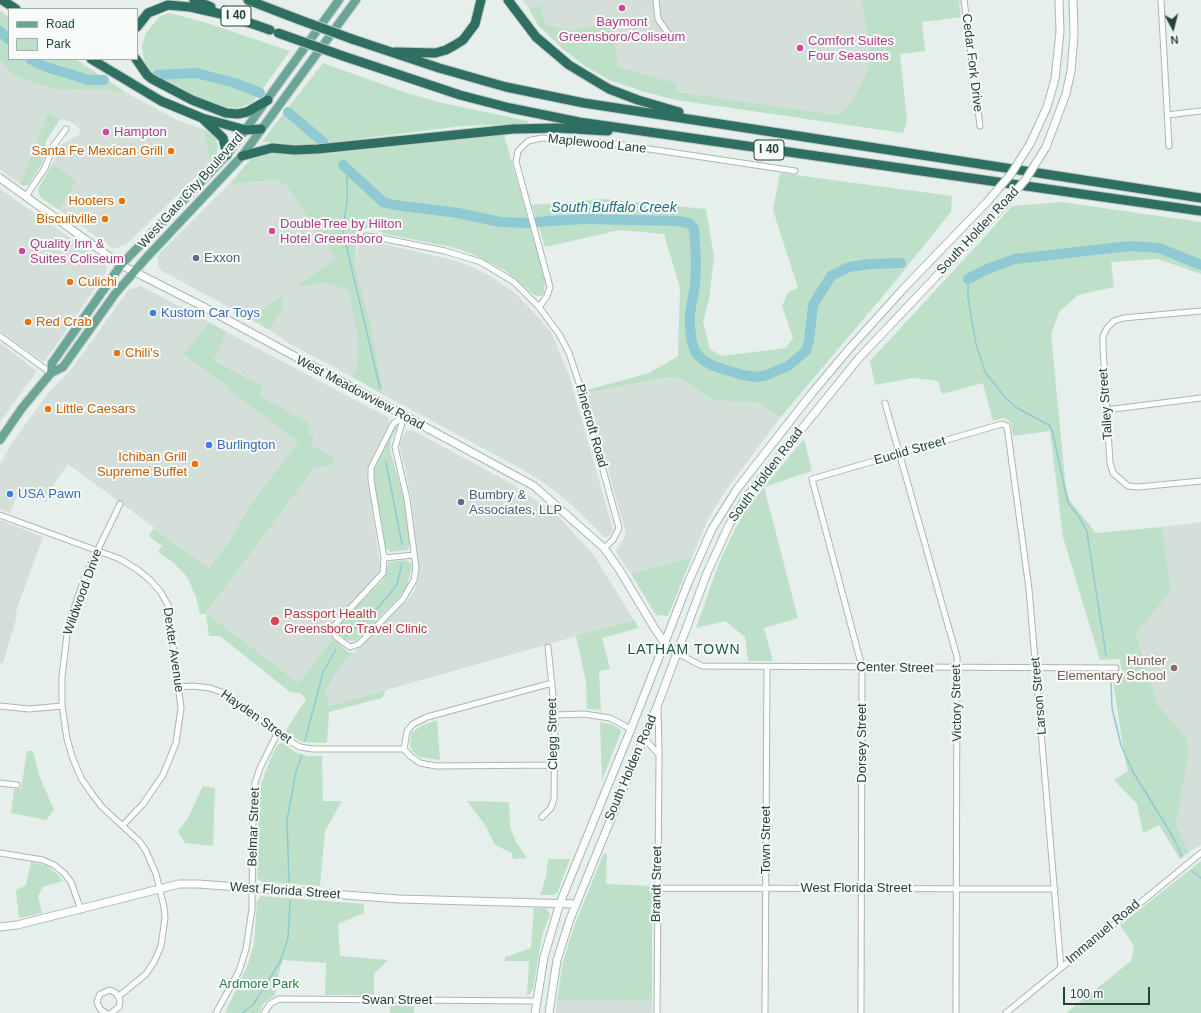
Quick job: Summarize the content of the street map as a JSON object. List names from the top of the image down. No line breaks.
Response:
{"streets":{"highway":["I 40"],"main road":["West Gate City Boulevard","South Holden Road","West Meadowview Road","West Florida Street"],"street":["Cedar Fork Drive","Maplewood Lane","Talley Street","Pinecroft Road","Euclid Street","Wildwood Drive","Dexter Avenue","Center Street","Larson Street","Victory Street","Hayden Street","Clegg Street","Dorsey Street","Belmar Street","Town Street","Brandt Street","Immanuel Road","Swan Street"]},"crossings":[["Maplewood Lane","Pinecroft Road"],["West Gate City Boulevard","West Meadowview Road"],["South Holden Road","West Meadowview Road"],["South Holden Road","Center Street"],["South Holden Road","Brandt Street"],["South Holden Road","West Florida Street"],["South Holden Road","Swan Street"],["West Meadowview Road","Pinecroft Road"],["West Meadowview Road","Center Street"],["Euclid Street","Larson Street"],["Euclid Street","Victory Street"],["Euclid Street","Dorsey Street"],["Wildwood Drive","Dexter Avenue"],["Wildwood Drive","West Florida Street"],["Dexter Avenue","Hayden Street"],["Center Street","Larson Street"],["Center Street","Victory Street"],["Center Street","Dorsey Street"],["Center Street","Town Street"],["Larson Street","West Florida Street"],["Larson Street","Immanuel Road"],["Victory Street","West Florida Street"],["Hayden Street","Belmar Street"],["Dorsey Street","West Florida Street"],["Belmar Street","West Florida Street"],["Town Street","West Florida Street"],["Brandt Street","West Florida Street"]],"districts":["LATHAM TOWN"],"water":["South Buffalo Creek"],"parks":["Ardmore Park"],"places":["Baymont Greensboro/Coliseum","Comfort Suites Four Seasons","Hampton","Santa Fe Mexican Grill","Hooters","Biscuitville","DoubleTree by Hilton Hotel Greensboro","Quality Inn & Suites Coliseum","Exxon","Culichi","Kustom Car Toys","Red Crab","Chili's","Little Caesars","Burlington","Ichiban Grill Supreme Buffet","USA Pawn","Bumbry & Associates, LLP","Passport Health Greensboro Travel Clinic","Hunter Elementary School"],"legend":["Road","Park"],"scale_bar":"100 m","north":"bottom"}
